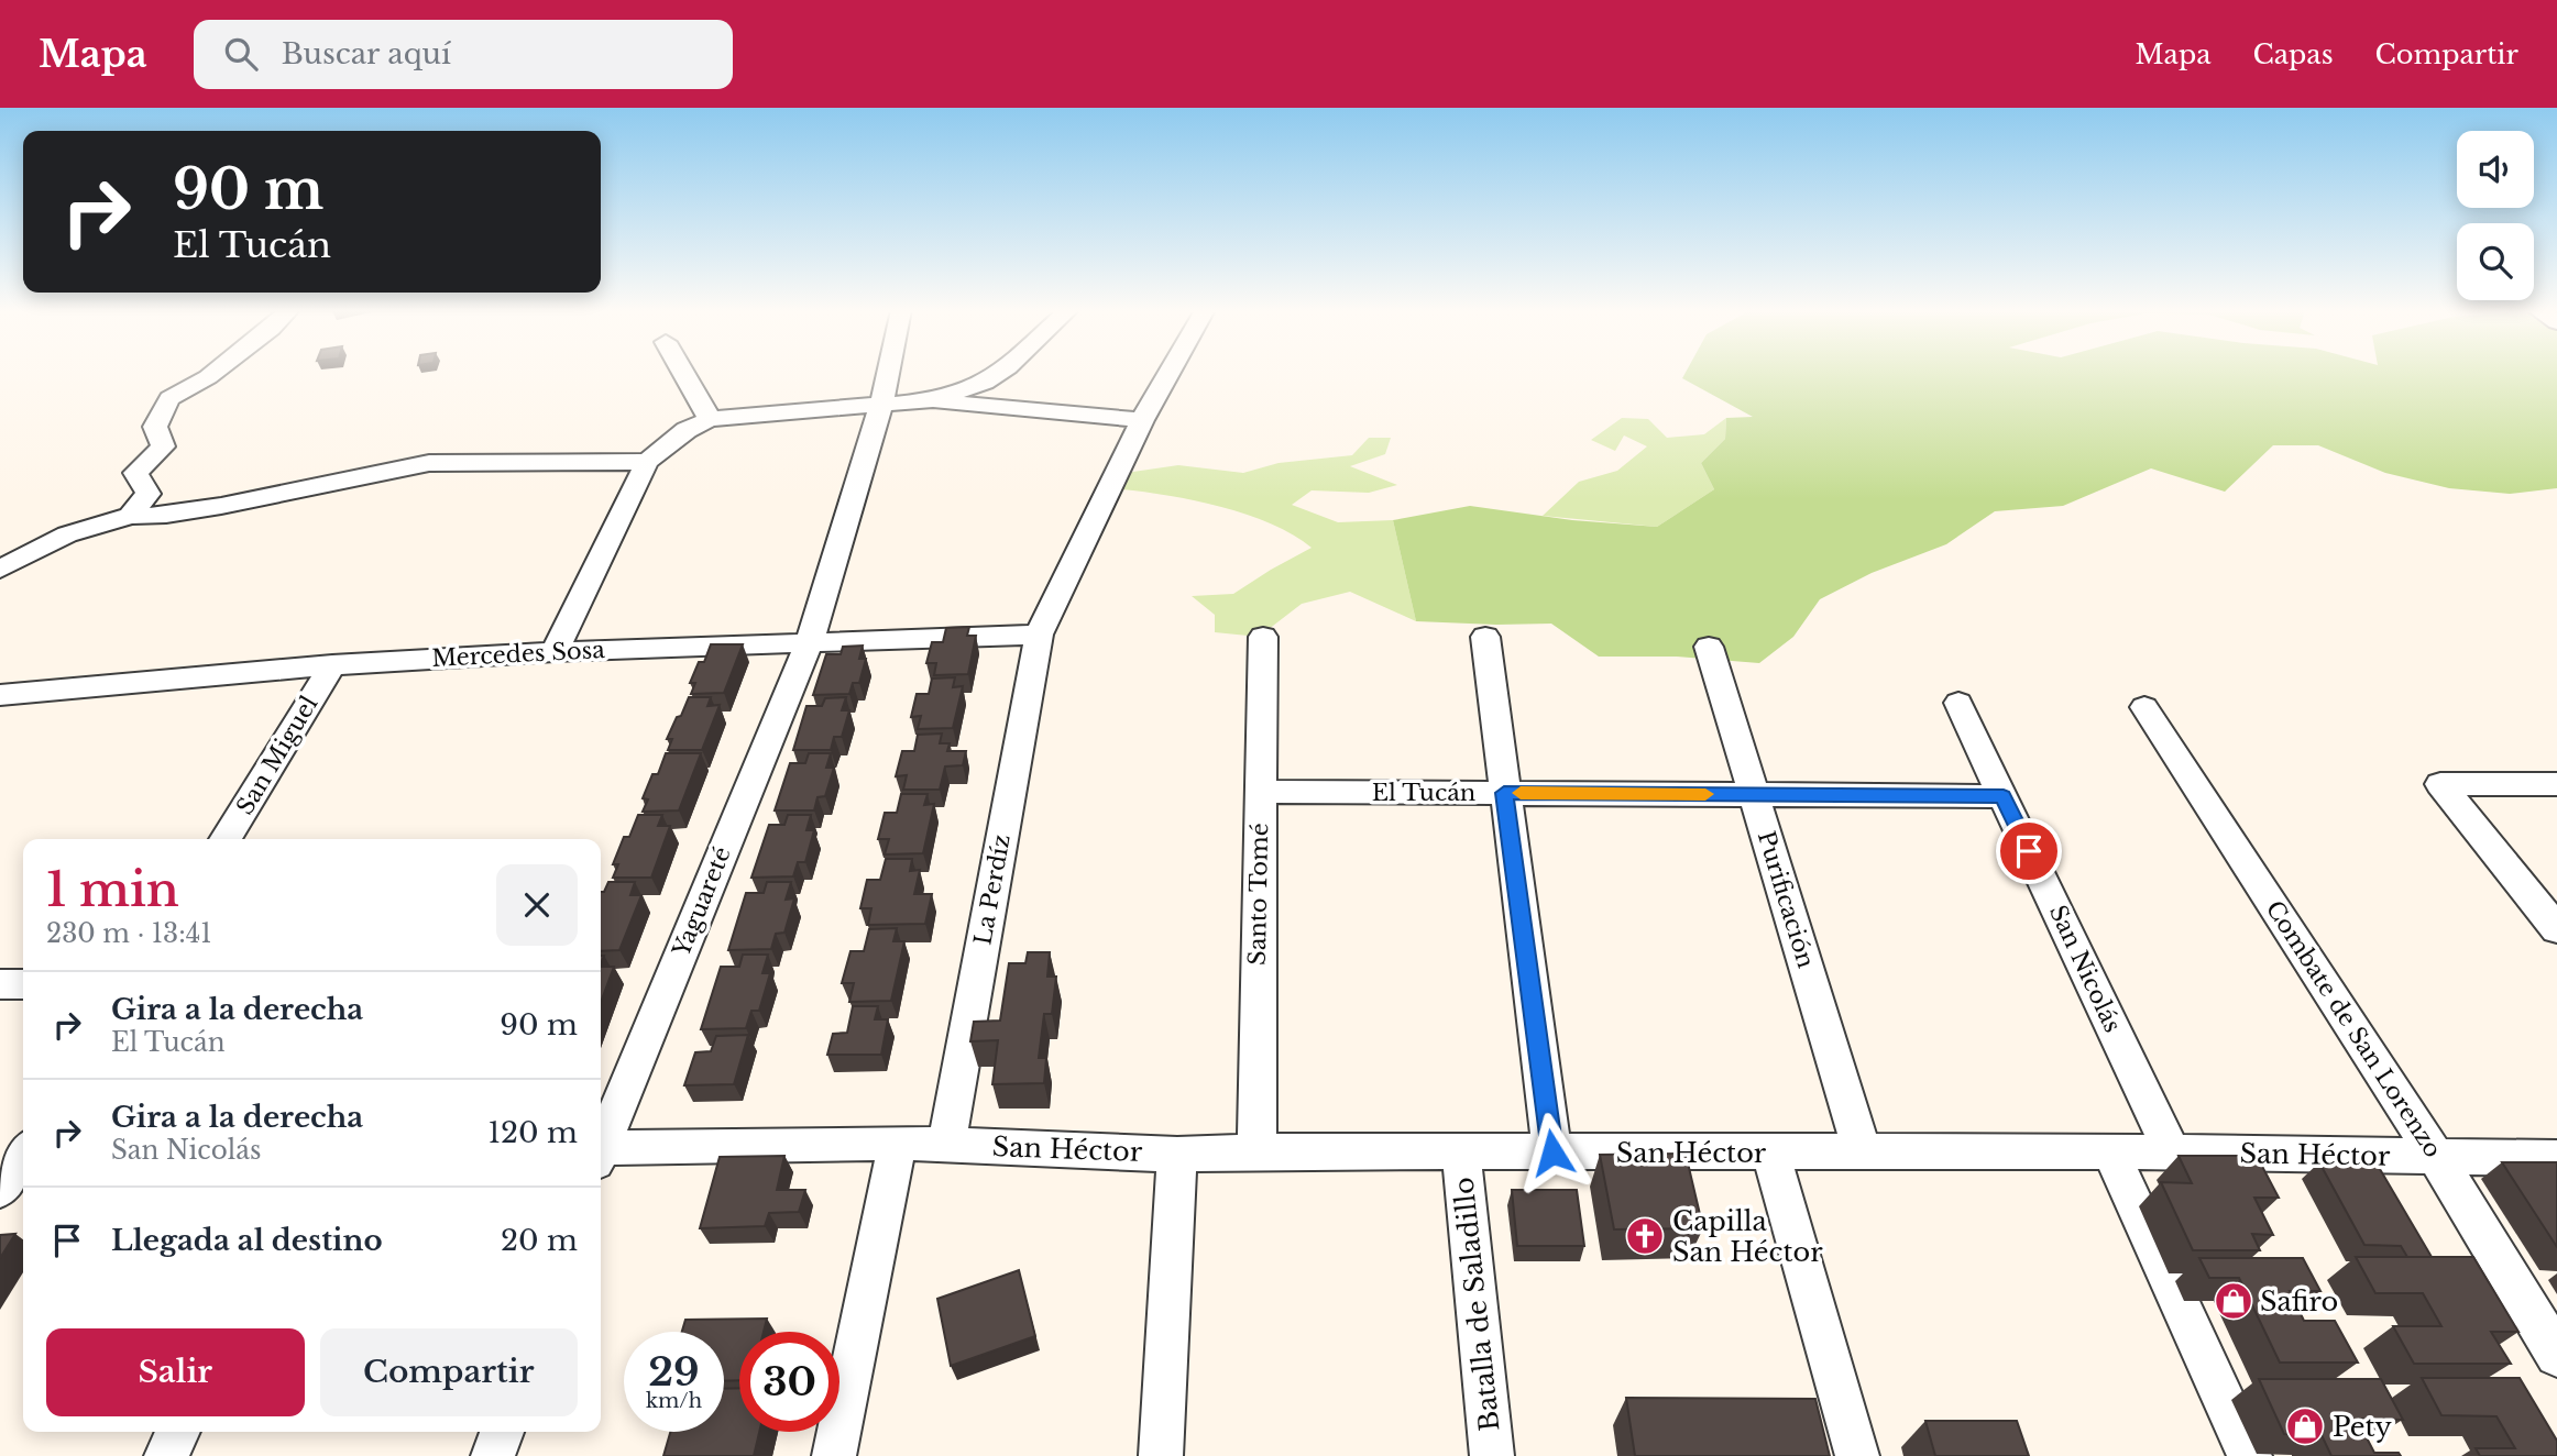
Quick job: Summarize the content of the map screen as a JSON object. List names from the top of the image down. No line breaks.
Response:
{"streets":{"street":["Mercedes Sosa","San Miguel","El Tucán","La Perdíz","Santo Tomé","Purificación","Yaguareté","San Nicolás","Combate de San Lorenzo","San Héctor","Batalla de Saladillo"]},"crossings":[["Mercedes Sosa","San Miguel"],["Mercedes Sosa","La Perdíz"],["Mercedes Sosa","Yaguareté"],["El Tucán","Santo Tomé"],["El Tucán","Purificación"],["El Tucán","San Nicolás"],["La Perdíz","San Héctor"],["Santo Tomé","San Héctor"],["Purificación","San Héctor"],["San Nicolás","San Héctor"],["Combate de San Lorenzo","San Héctor"],["San Héctor","Batalla de Saladillo"]],"places":{"church":["Capilla San Héctor"],"shop":["Safiro","Pety"]},"page":{"header":"Mapa","search":"Buscar aquí","nav":["Mapa","Capas","Compartir"],"turn":["90 m","El Tucán"],"heading":["1 min","230 m · 13:41"],"list":[{"name":"Gira a la derecha","note":"El Tucán","value":"90 m"},{"name":"Gira a la derecha","note":"San Nicolás","value":"120 m"},{"name":"Llegada al destino","value":"20 m"}],"buttons":["Salir","Compartir"],"speed":"29 km/h","limit":"30"}}
